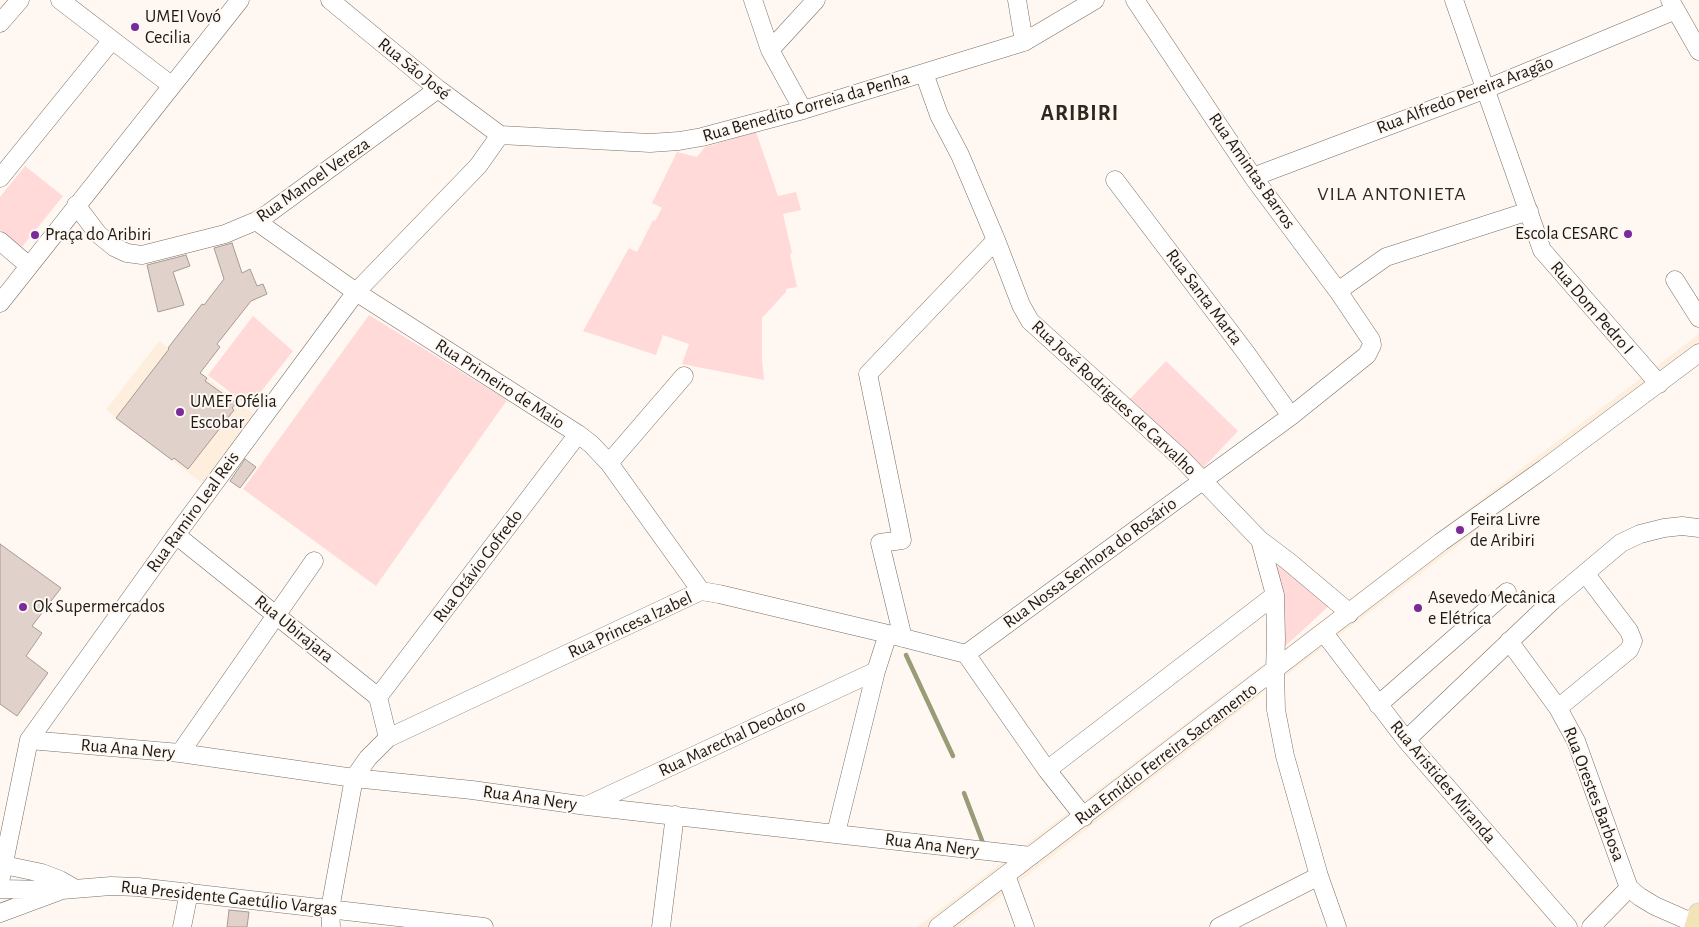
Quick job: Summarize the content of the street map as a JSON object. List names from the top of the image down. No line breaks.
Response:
{"streets":{"street":["Rua São José","Rua Alfredo Pereira Aragão","Rua Benedito Correia da Penha","Rua Amintas Barros","Rua Manoel Vereza","Rua Santa Marta","Rua Dom Pedro I","Rua Primeiro de Maio","Rua José Rodrigues de Carvalho","Rua Ramiro Leal Reis","Rua Nossa Senhora do Rosário","Rua Otávio Gofredo","Rua Princesa Izabel","Rua Ubirajara","Rua Marechal Deodoro","Rua Ana Nery","Rua Emídio Ferreira Sacramento","Rua Aristides Miranda","Rua Orestes Barbosa","Rua Presidente Gaetúlio Vargas"]},"crossings":[["Rua São José","Rua Benedito Correia da Penha"],["Rua São José","Rua Manoel Vereza"],["Rua São José","Rua Ramiro Leal Reis"],["Rua Alfredo Pereira Aragão","Rua Amintas Barros"],["Rua Alfredo Pereira Aragão","Rua Dom Pedro I"],["Rua Benedito Correia da Penha","Rua José Rodrigues de Carvalho"],["Rua Benedito Correia da Penha","Rua Ramiro Leal Reis"],["Rua Amintas Barros","Rua Nossa Senhora do Rosário"],["Rua Manoel Vereza","Rua Primeiro de Maio"],["Rua Santa Marta","Rua Nossa Senhora do Rosário"],["Rua Dom Pedro I","Rua Emídio Ferreira Sacramento"],["Rua Primeiro de Maio","Rua Ramiro Leal Reis"],["Rua Primeiro de Maio","Rua Otávio Gofredo"],["Rua Primeiro de Maio","Rua Princesa Izabel"],["Rua José Rodrigues de Carvalho","Rua Nossa Senhora do Rosário"],["Rua José Rodrigues de Carvalho","Rua Emídio Ferreira Sacramento"],["Rua Ramiro Leal Reis","Rua Ubirajara"],["Rua Ramiro Leal Reis","Rua Ana Nery"],["Rua Nossa Senhora do Rosário","Rua Princesa Izabel"],["Rua Otávio Gofredo","Rua Ubirajara"],["Rua Princesa Izabel","Rua Ana Nery"],["Rua Marechal Deodoro","Rua Ana Nery"],["Rua Ana Nery","Rua Emídio Ferreira Sacramento"],["Rua Emídio Ferreira Sacramento","Rua Aristides Miranda"]],"districts":["ARIBIRI","VILA ANTONIETA"],"places":["UMEI Vovó Cecilia","Escola CESARC","Praça do Aribiri","UMEF Ofélia Escobar","Feira Livre de Aribiri","Ok Supermercados","Asevedo Mecânica e Elétrica"]}
